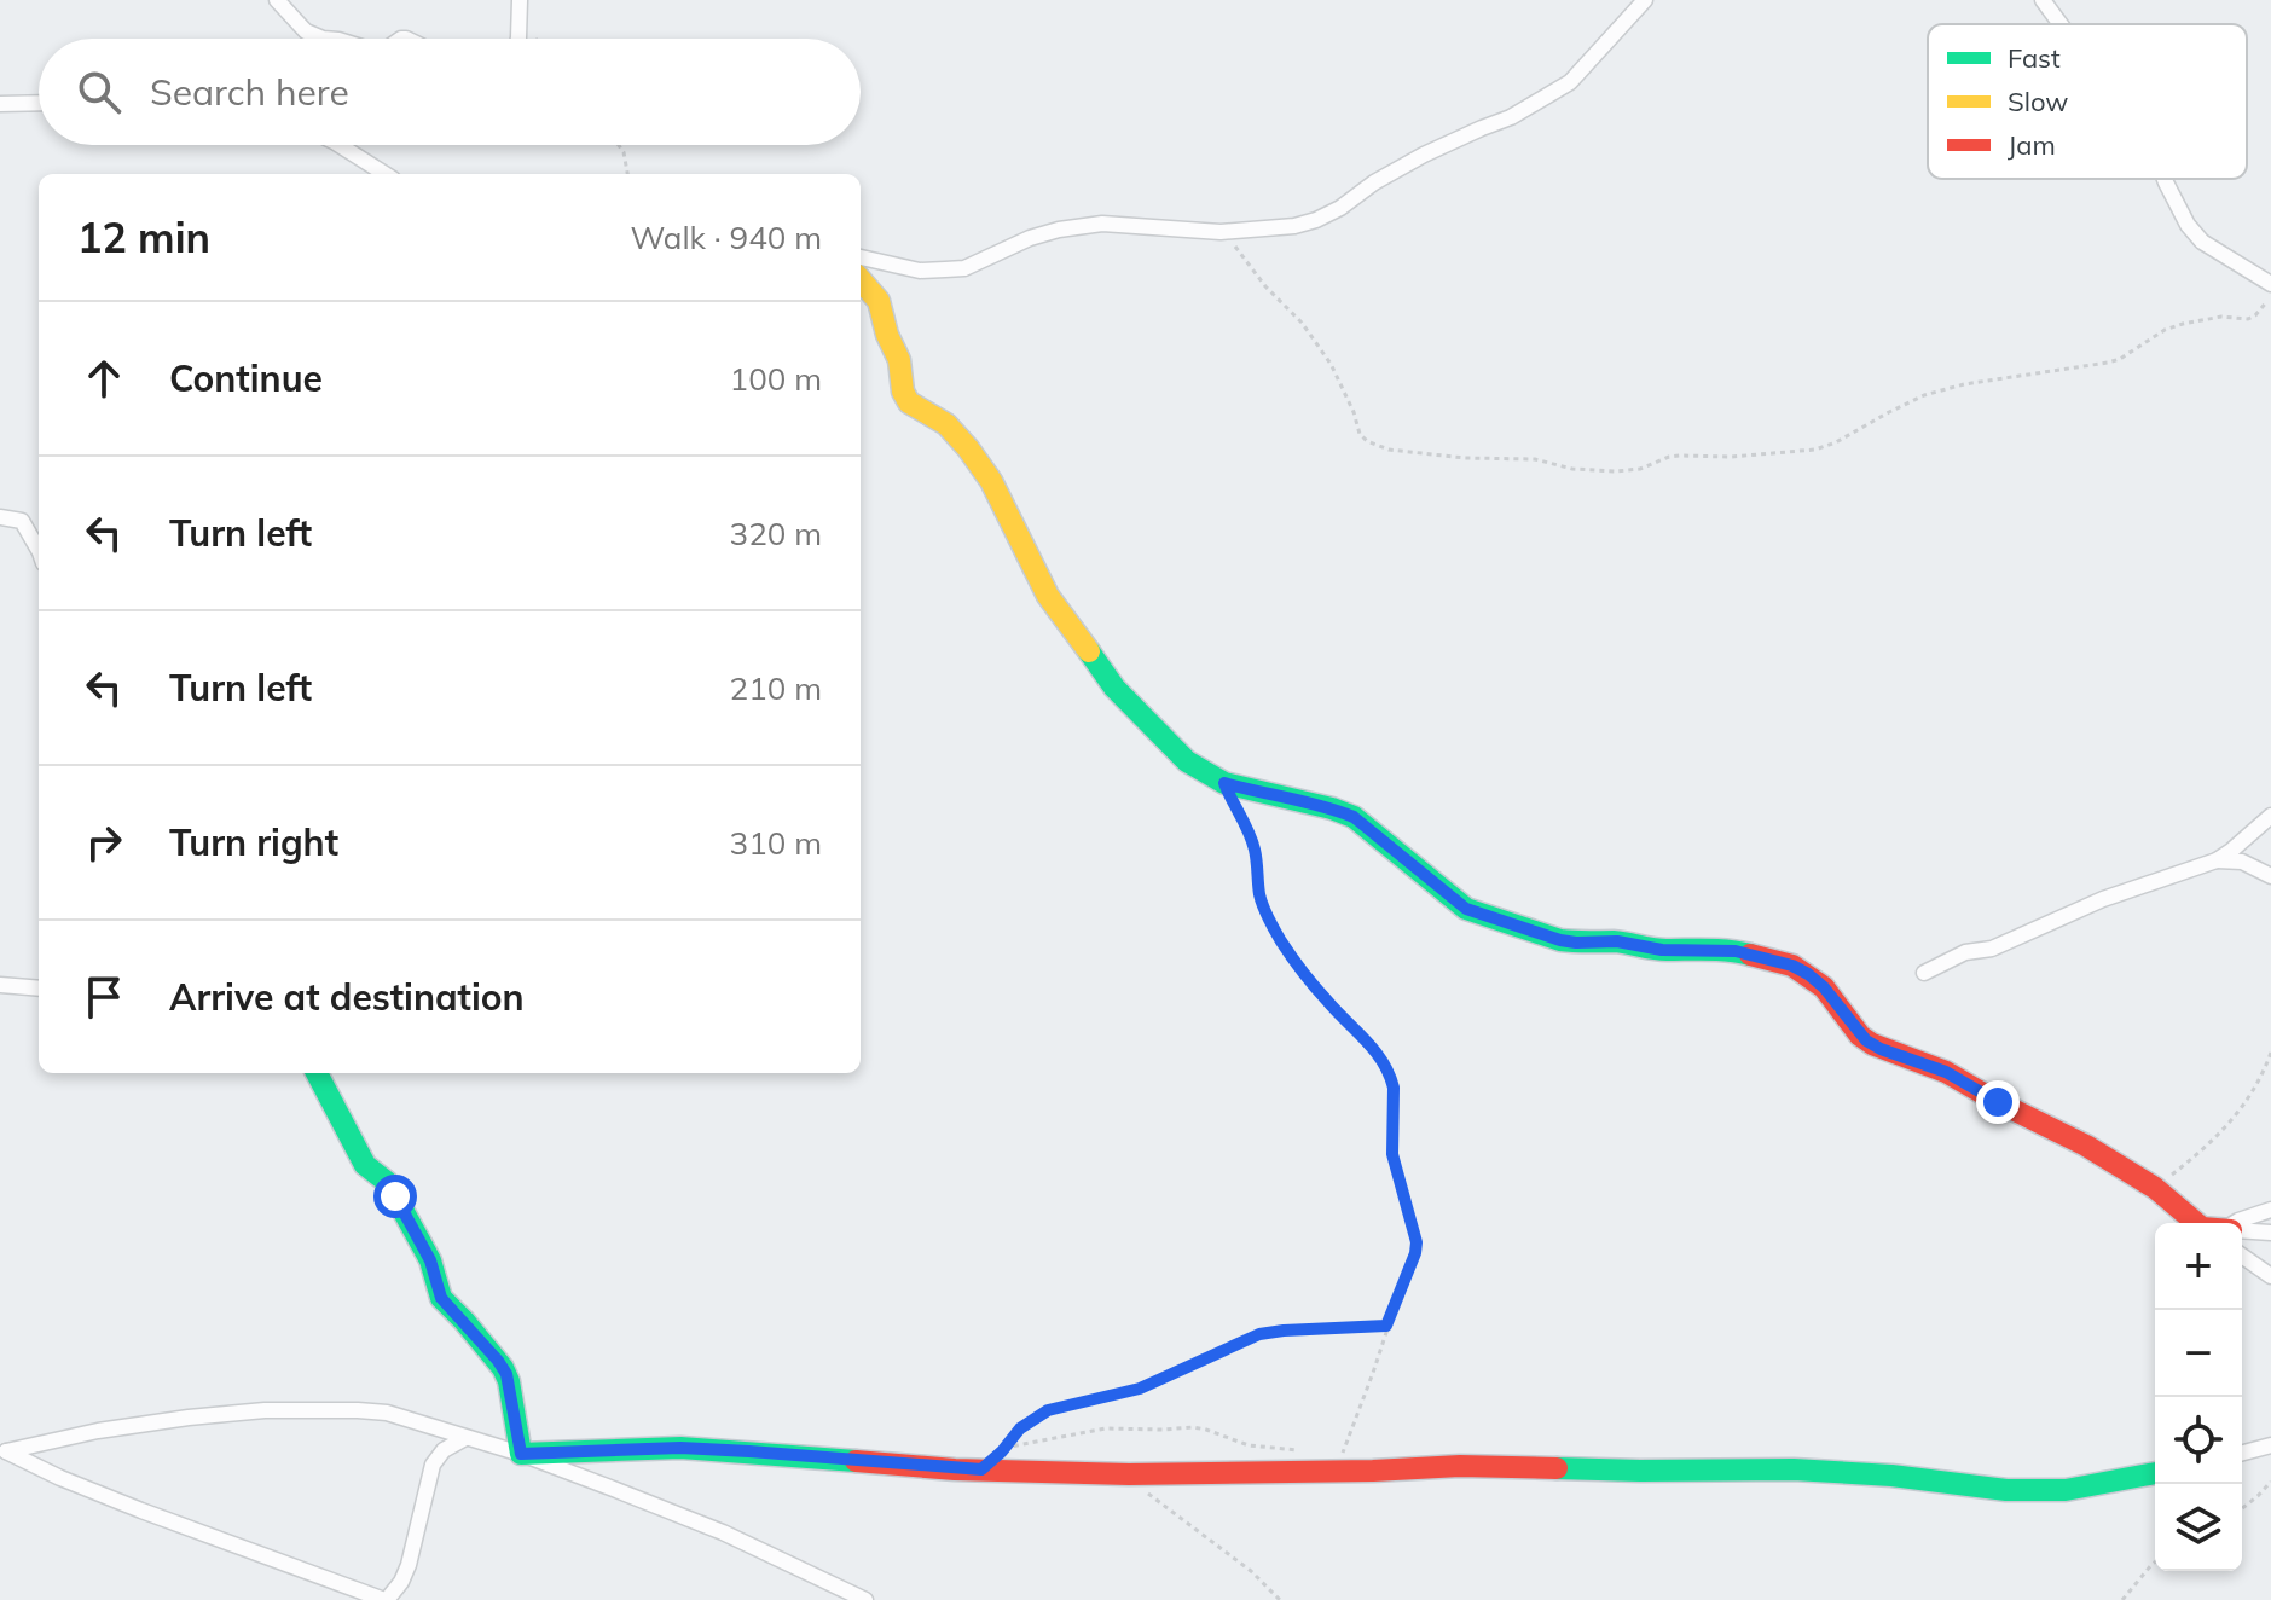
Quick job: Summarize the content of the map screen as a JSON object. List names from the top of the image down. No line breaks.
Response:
{"legend":["Fast","Slow","Jam"],"page":{"search":"Search here","heading":["12 min","Walk · 940 m"],"list":[["Continue","100 m"],["Turn left","320 m"],["Turn left","210 m"],["Turn right","310 m"],"Arrive at destination"],"map_buttons":["+","−"]}}
